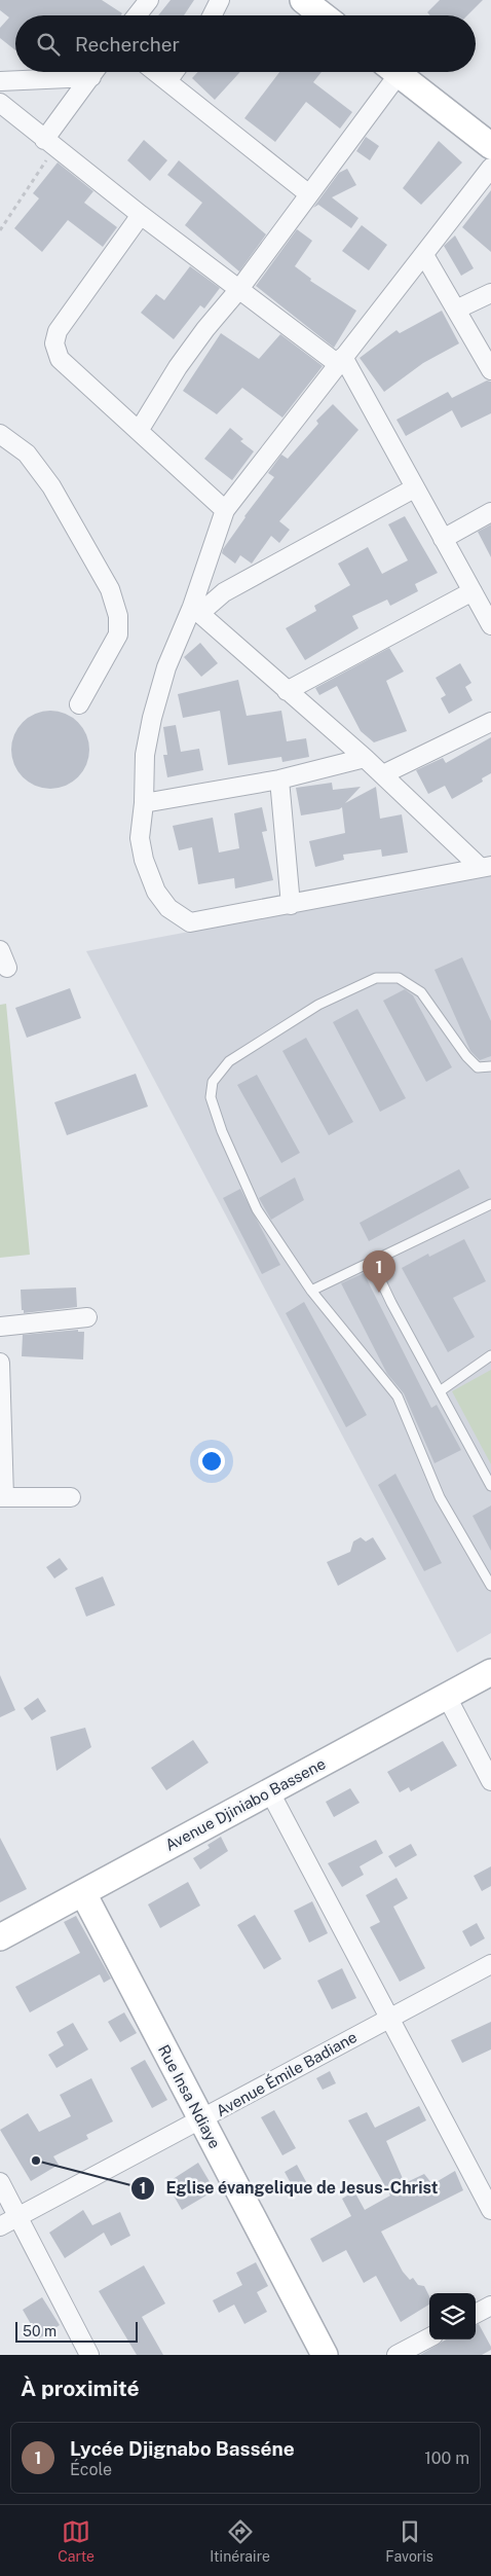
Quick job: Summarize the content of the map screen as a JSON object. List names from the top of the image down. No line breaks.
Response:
{"streets":{"main road":["Avenue Djiniabo Bassene","Rue Insa Ndiaye"],"street":["Avenue Émile Badiane"]},"crossings":[["Avenue Djiniabo Bassene","Rue Insa Ndiaye"],["Avenue Émile Badiane","Rue Insa Ndiaye"]],"places":["Eglise évangelique de Jesus-Christ"],"scale_bar":"50 m","page":{"search":"Rechercher","pins":"1","scale":"50 m","heading":"À proximité","list":[{"mark":"1","name":"Lycée Djignabo Basséne","note":"École","value":"100 m"}],"nav":["Carte","Itinéraire","Favoris"]}}
